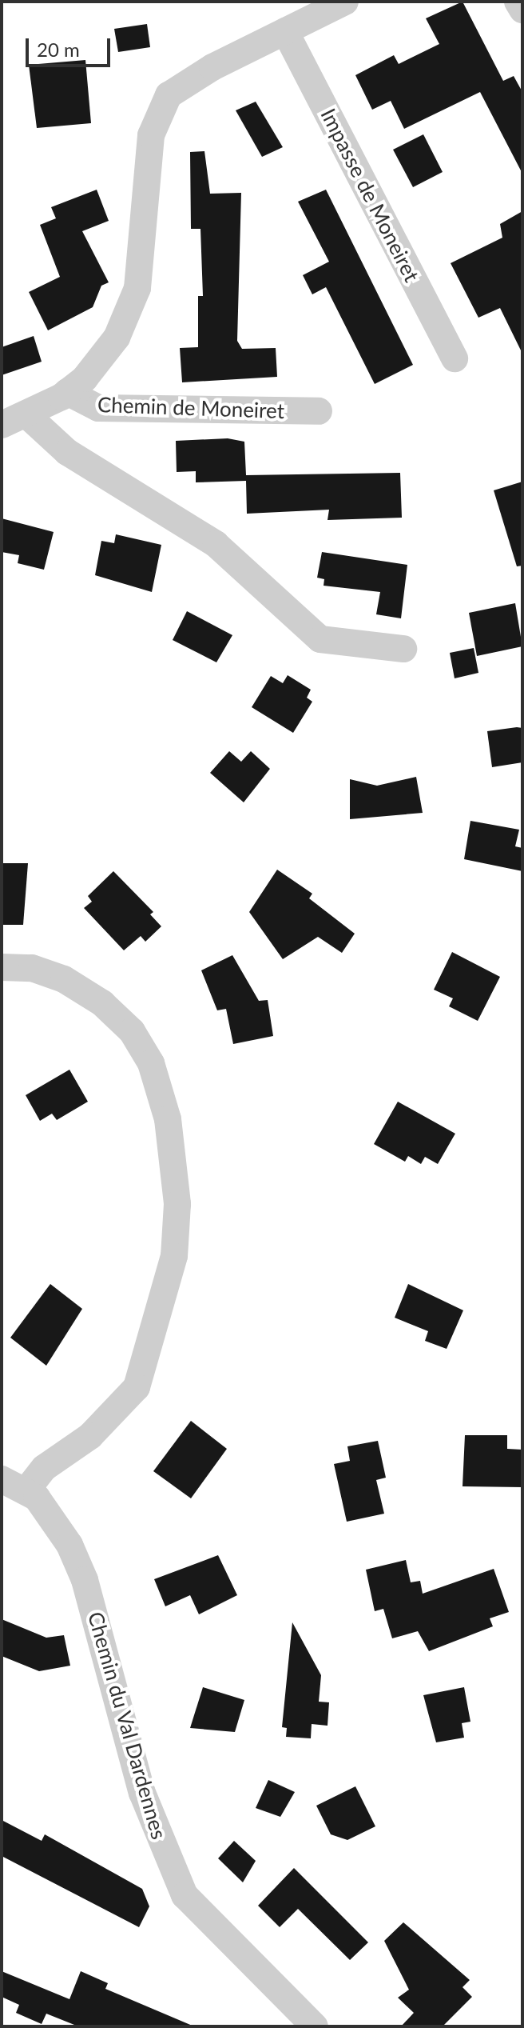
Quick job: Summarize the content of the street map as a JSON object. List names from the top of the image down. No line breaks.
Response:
{"streets":{"street":["Impasse de Moneiret","Chemin de Moneiret","Chemin du Val Dardennes"]},"scale_bar":"20 m"}
